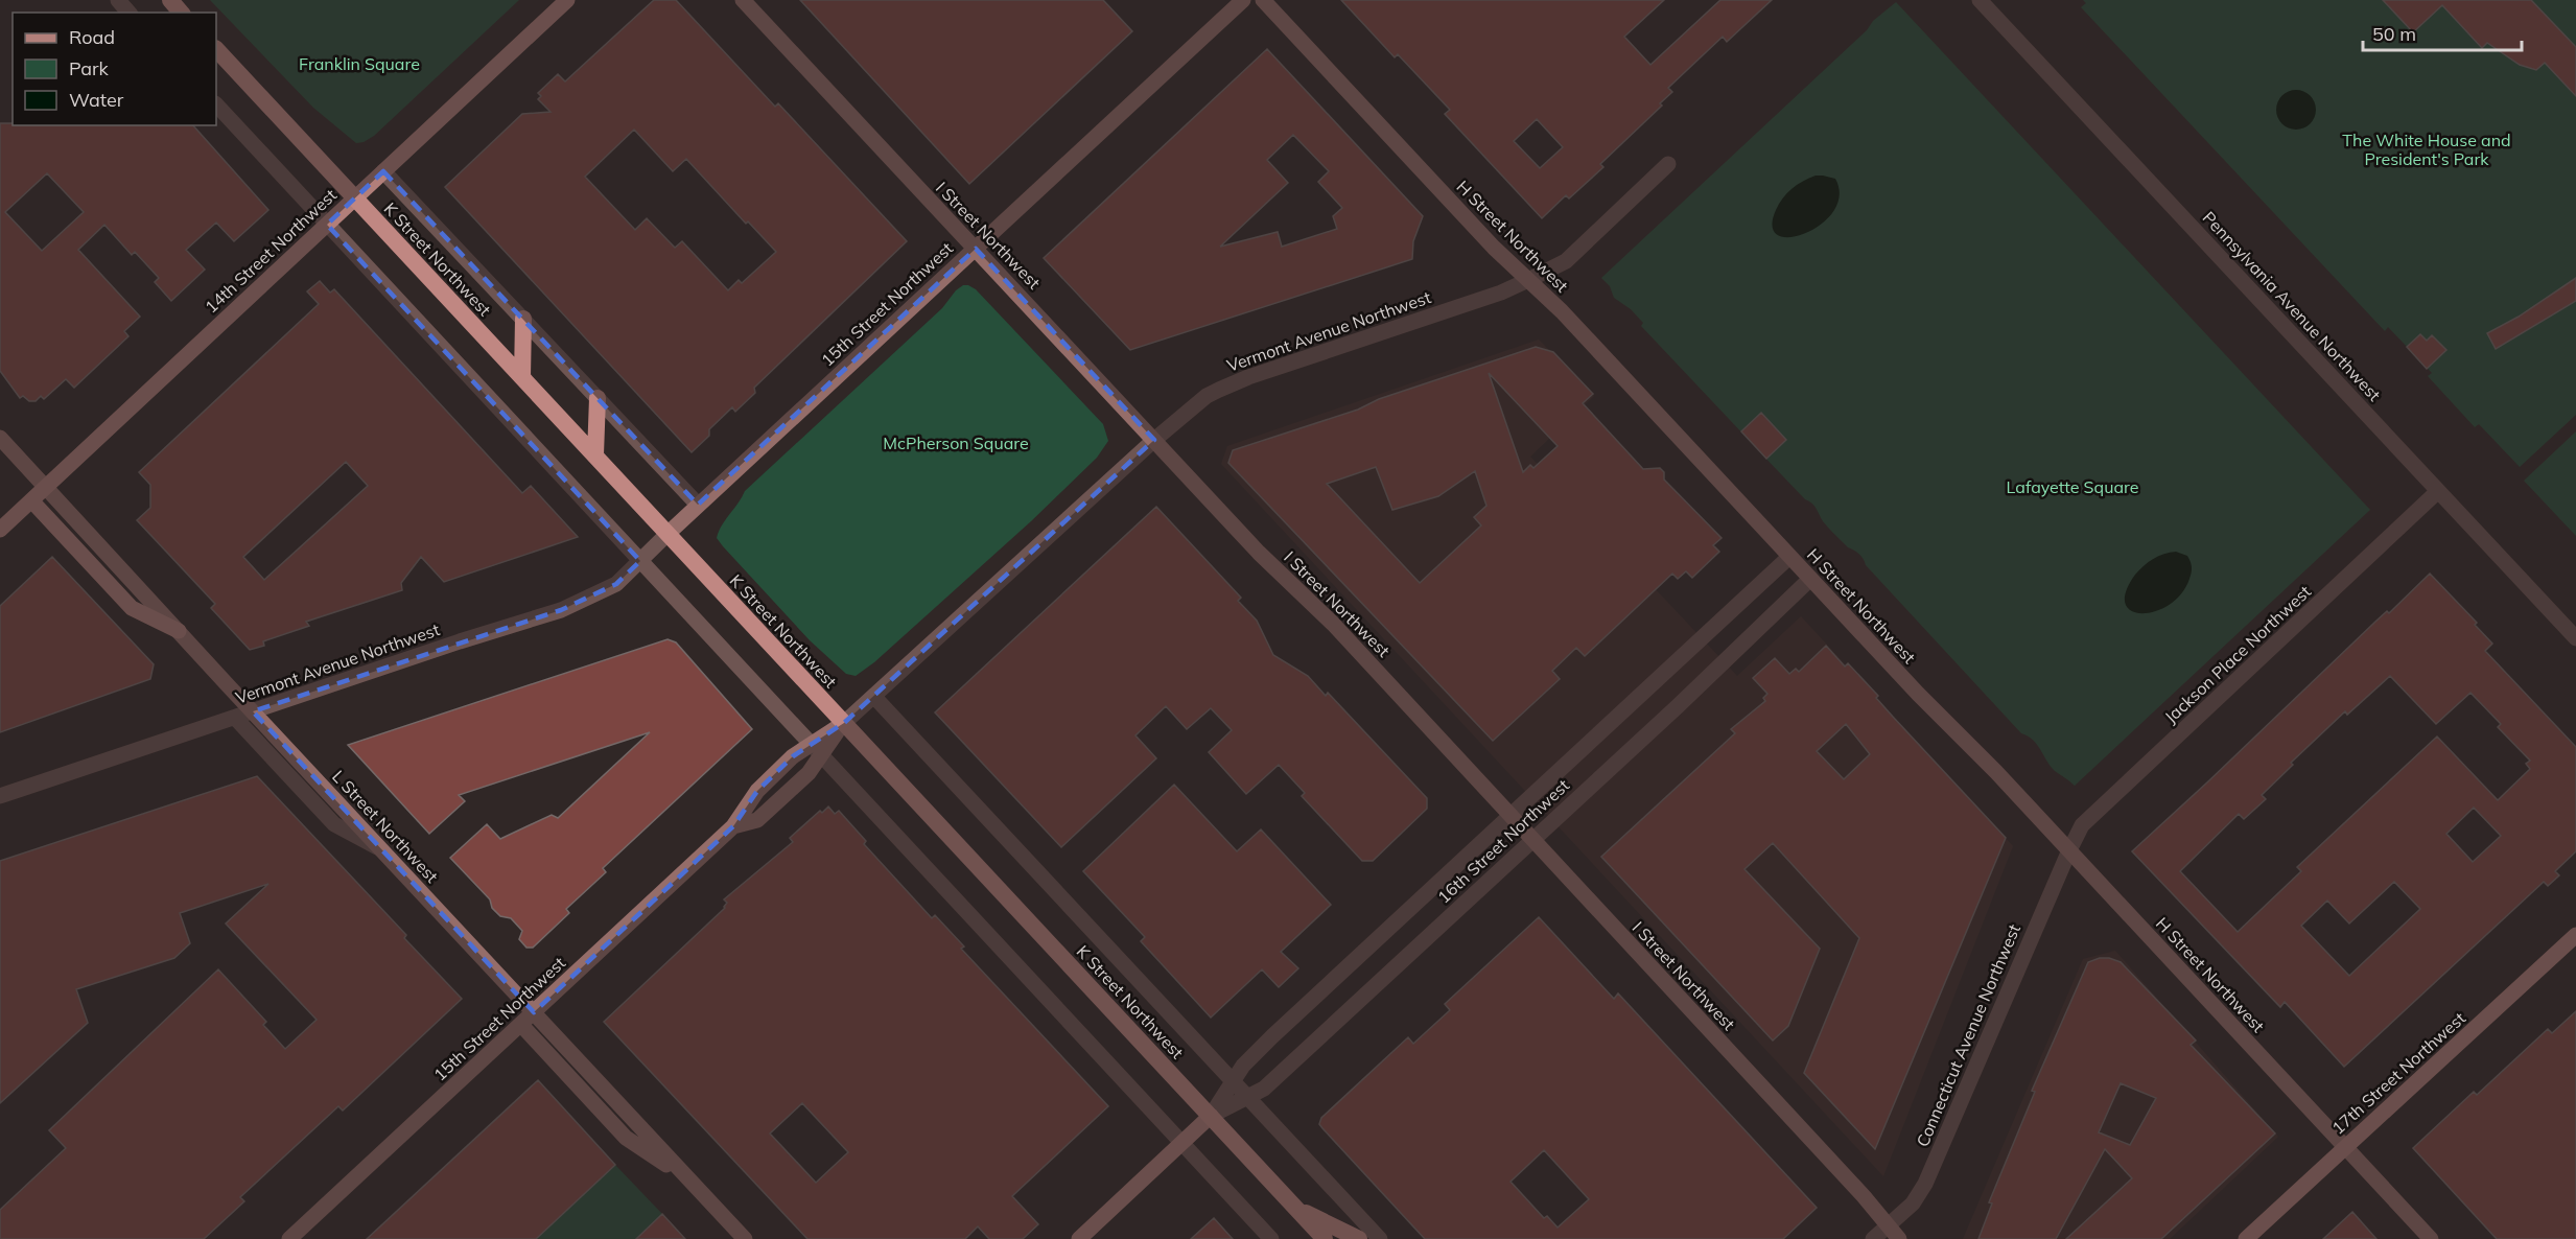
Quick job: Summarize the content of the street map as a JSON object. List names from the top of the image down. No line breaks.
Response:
{"streets":{"highway":["K Street Northwest"],"main road":["I Street Northwest","H Street Northwest","14th Street Northwest","15th Street Northwest","L Street Northwest","16th Street Northwest","17th Street Northwest"],"street":["Pennsylvania Avenue Northwest","Vermont Avenue Northwest","Jackson Place Northwest","Connecticut Avenue Northwest"]},"crossings":[["I Street Northwest","15th Street Northwest"],["I Street Northwest","Vermont Avenue Northwest"],["I Street Northwest","16th Street Northwest"],["I Street Northwest","Connecticut Avenue Northwest"],["H Street Northwest","Vermont Avenue Northwest"],["H Street Northwest","Jackson Place Northwest"],["H Street Northwest","16th Street Northwest"],["H Street Northwest","Connecticut Avenue Northwest"],["H Street Northwest","17th Street Northwest"],["14th Street Northwest","K Street Northwest"],["14th Street Northwest","L Street Northwest"],["K Street Northwest","15th Street Northwest"],["K Street Northwest","Vermont Avenue Northwest"],["K Street Northwest","16th Street Northwest"],["15th Street Northwest","Vermont Avenue Northwest"],["15th Street Northwest","L Street Northwest"],["Pennsylvania Avenue Northwest","Jackson Place Northwest"],["Vermont Avenue Northwest","L Street Northwest"],["Jackson Place Northwest","Connecticut Avenue Northwest"]],"parks":["Franklin Square","The White House and President's Park","McPherson Square","Lafayette Square"],"legend":["Road","Park","Water"],"scale_bar":"50 m"}
